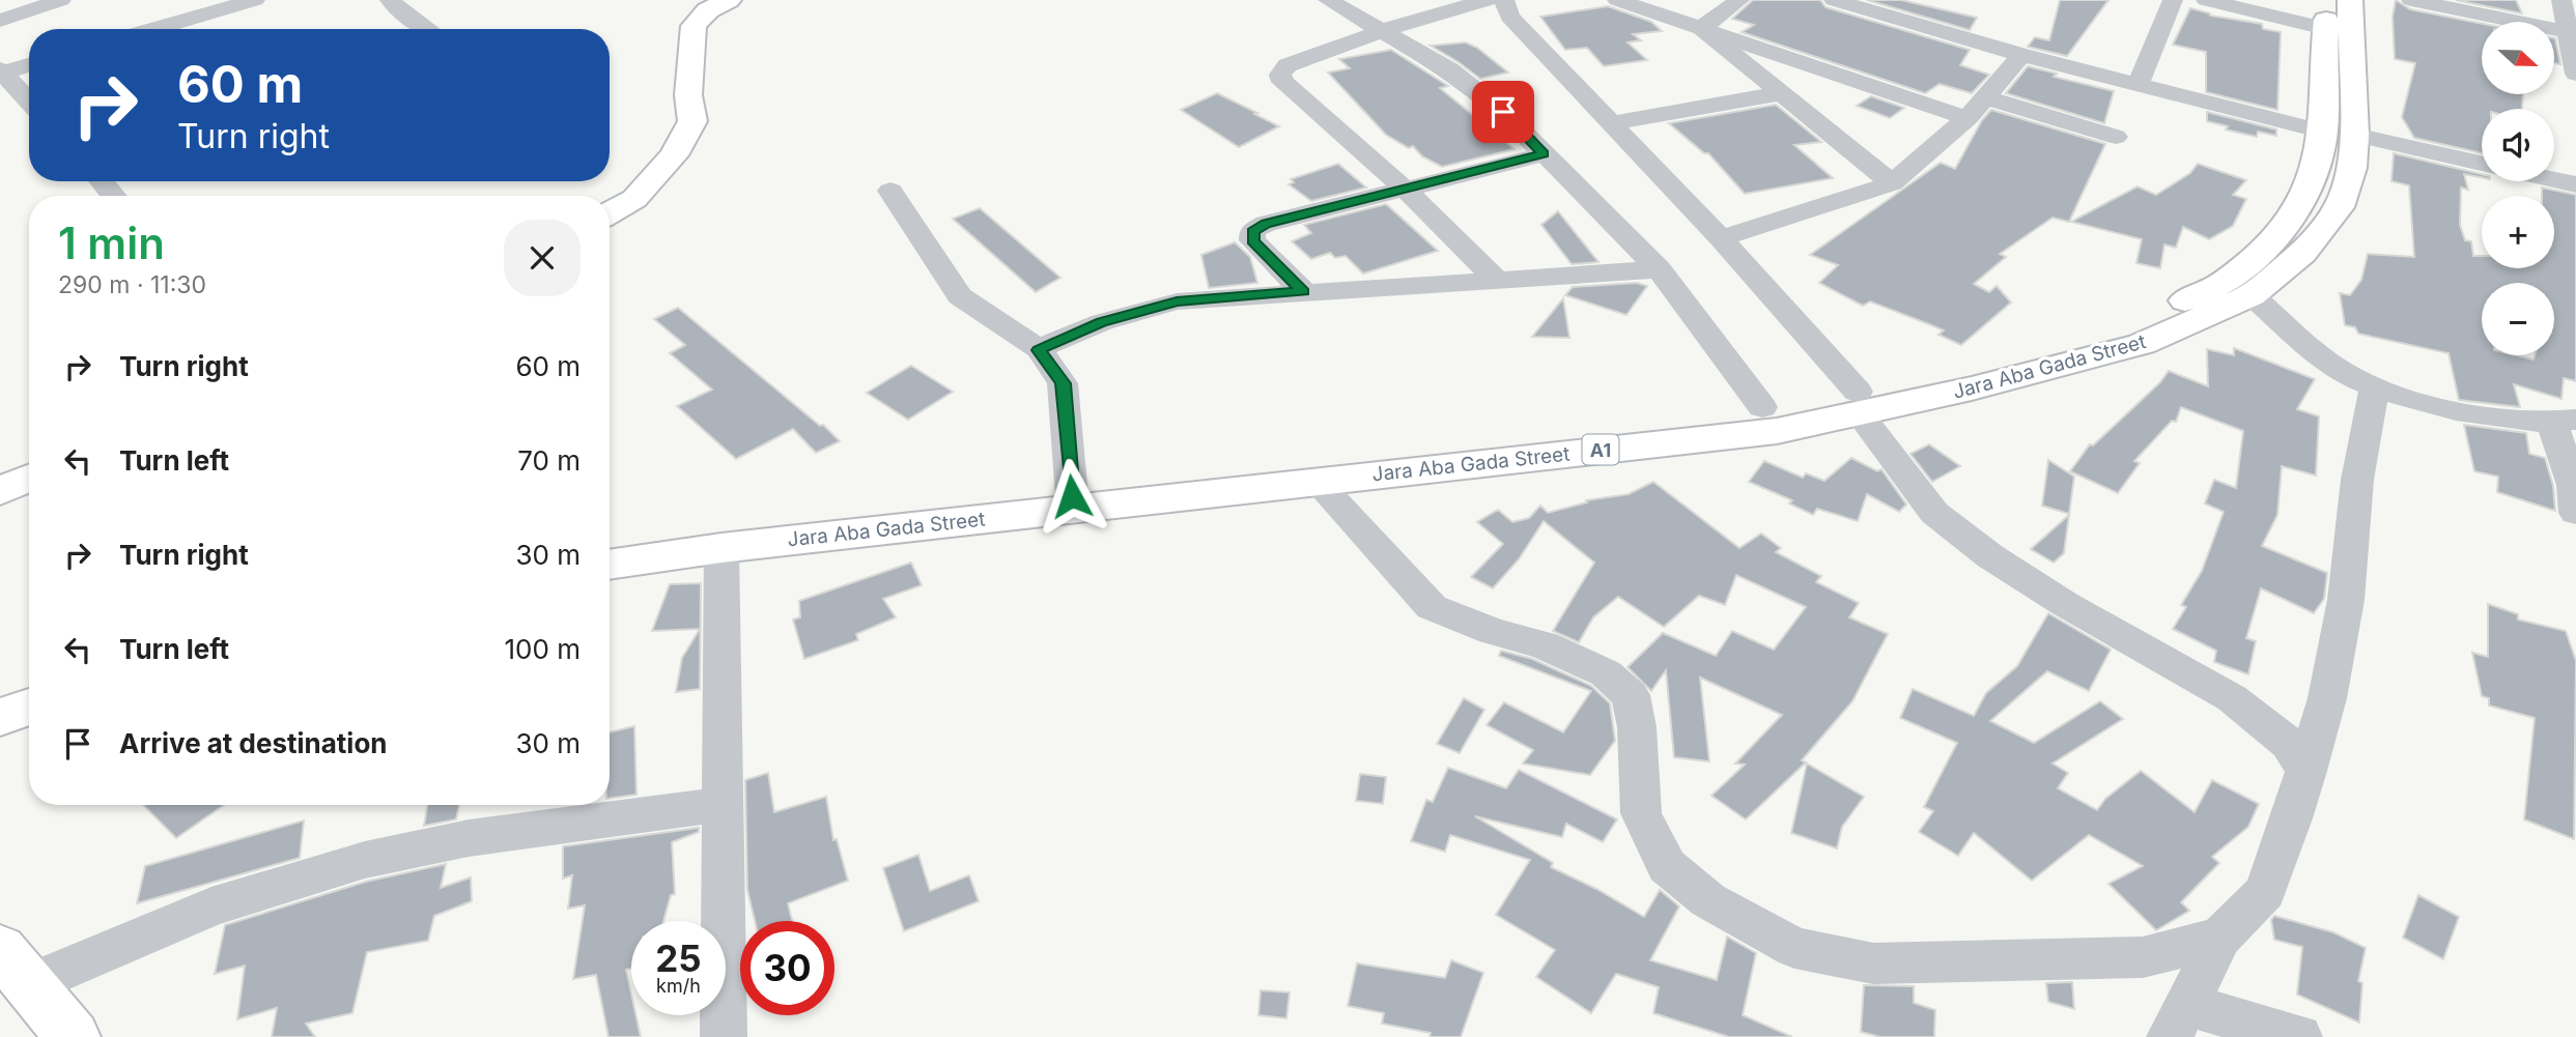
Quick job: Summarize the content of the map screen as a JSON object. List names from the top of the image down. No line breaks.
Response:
{"streets":{"main road":["Jara Aba Gada Street","A1"]},"north":"right","page":{"map_buttons":["+","−"],"turn":["60 m","Turn right"],"heading":["1 min","290 m · 11:30"],"list":[{"name":"Turn right","value":"60 m"},{"name":"Turn left","value":"70 m"},{"name":"Turn right","value":"30 m"},{"name":"Turn left","value":"100 m"},{"name":"Arrive at destination","value":"30 m"}],"speed":"25 km/h","limit":"30"}}
